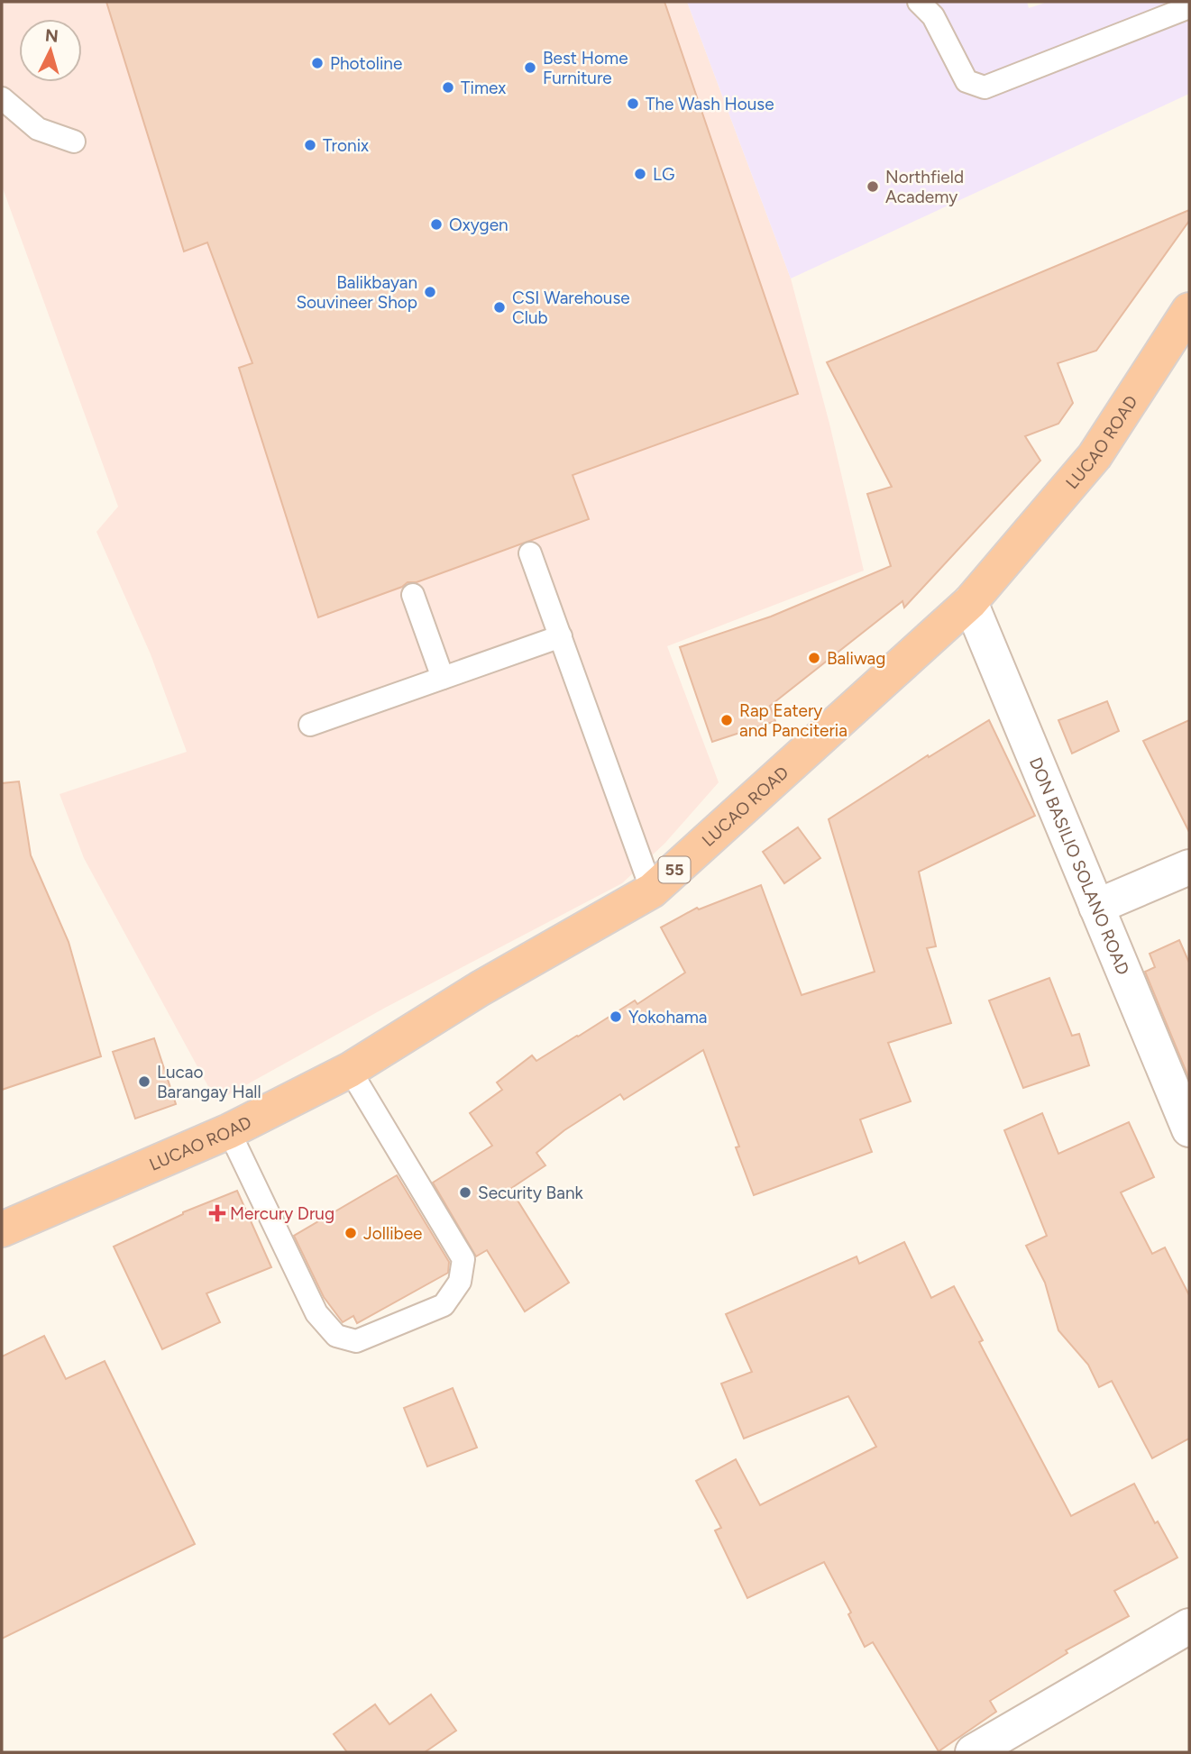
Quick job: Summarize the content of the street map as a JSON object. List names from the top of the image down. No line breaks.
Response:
{"streets":{"highway":["LUCAO ROAD","55"],"street":["DON BASILIO SOLANO ROAD"]},"crossings":[["LUCAO ROAD","DON BASILIO SOLANO ROAD"]],"places":{"other":["Photoline","Best Home Furniture","Timex","The Wash House","Tronix","LG","Northfield Academy","Oxygen","Balikbayan Souvineer Shop","CSI Warehouse Club","Baliwag","Rap Eatery and Panciteria","Yokohama","Lucao Barangay Hall","Security Bank","Jollibee"],"health":["Mercury Drug"]},"north":"top"}
